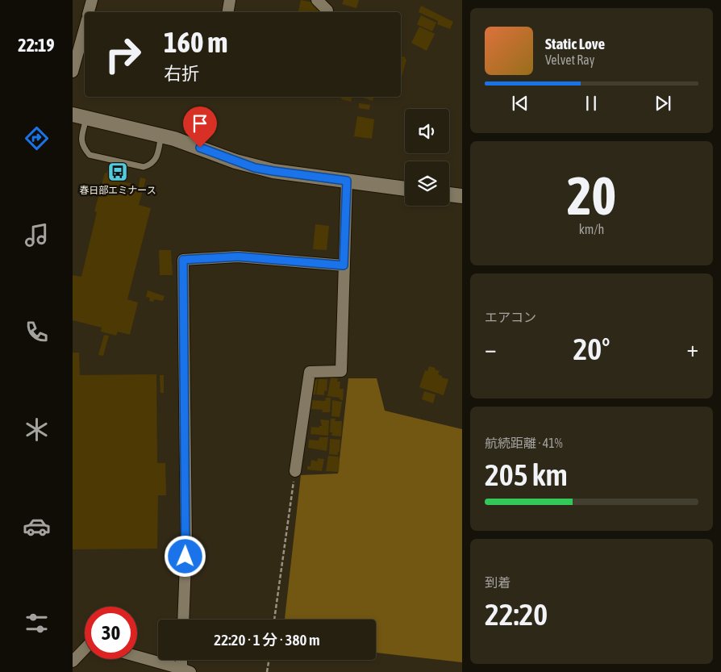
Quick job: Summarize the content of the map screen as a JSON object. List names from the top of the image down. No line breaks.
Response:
{"places":{"bus stop":["春日部エミナース"]},"page":{"tabs":"22:19","turn":["160 m","右折"],"song":["Static Love","Velvet Ray"],"tile":[["20","km/h"],"エアコン",["航続距離 · 41%","205 km"],["到着","22:20"]],"heat":["−","20°","+"],"limit":"30","trip":"22:20 · 1 分 · 380 m"}}
